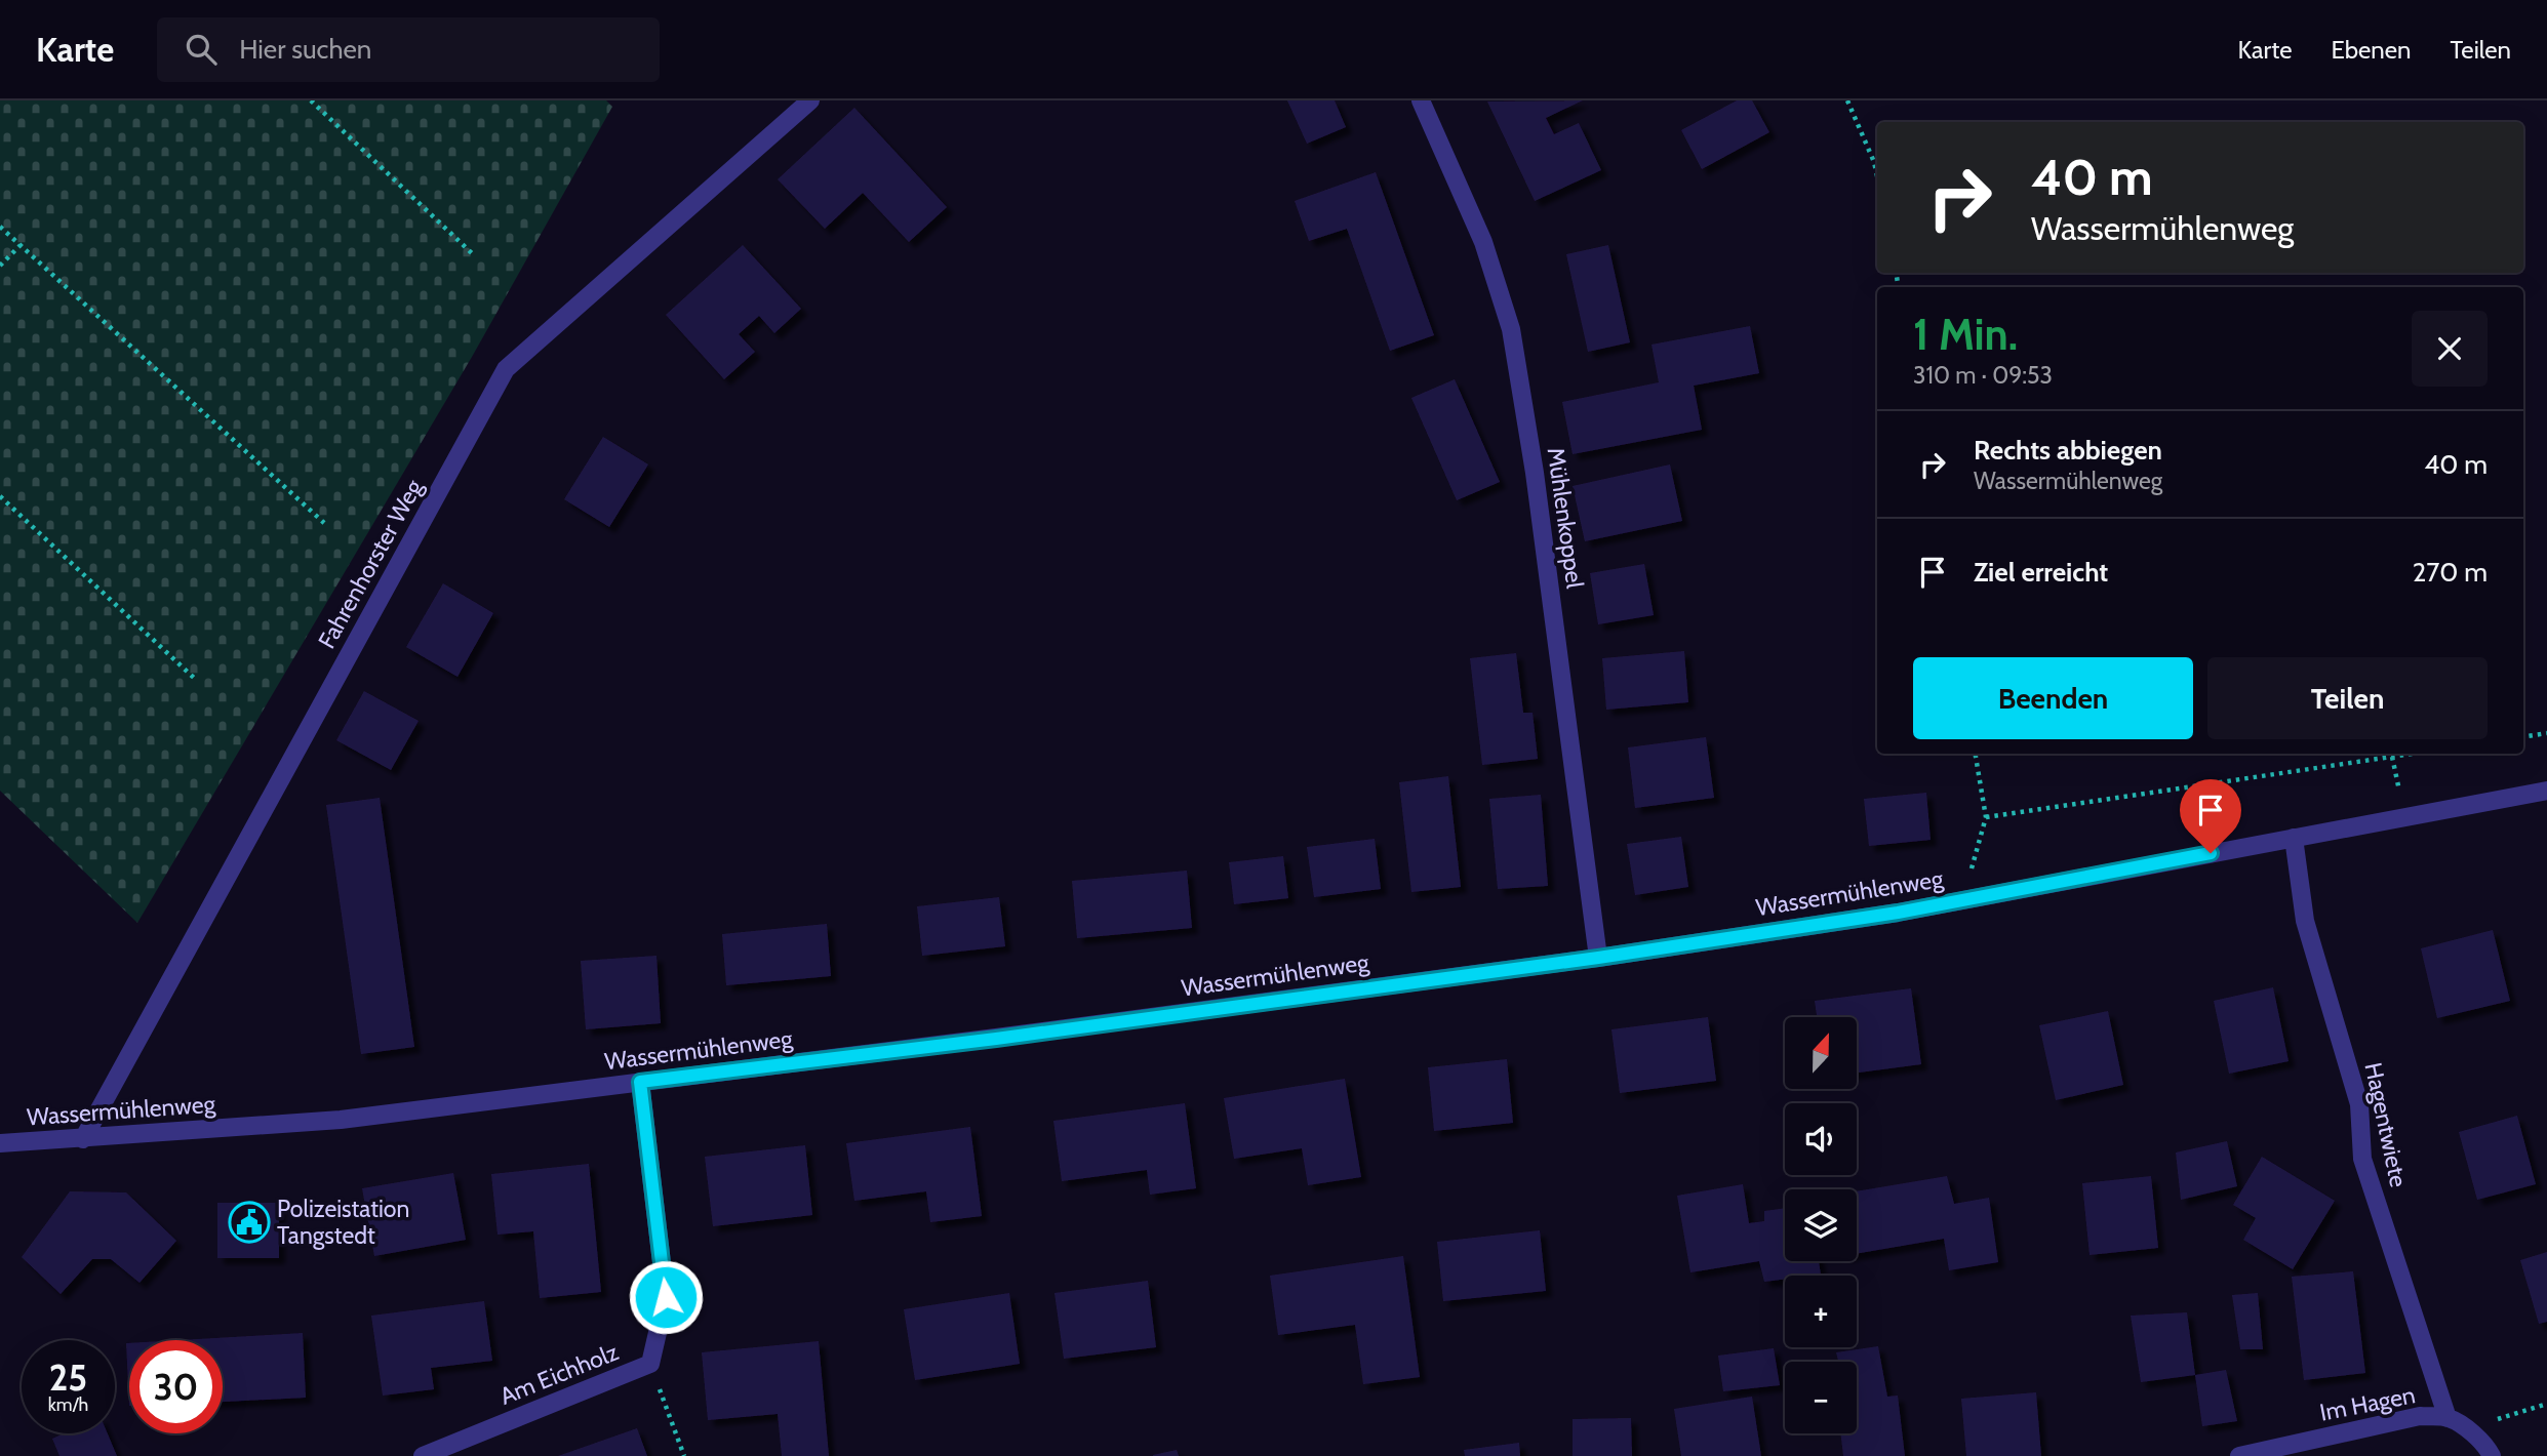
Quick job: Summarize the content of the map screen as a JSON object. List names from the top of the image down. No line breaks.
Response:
{"streets":{"street":["Mühlenkoppel","Fahrenhorster Weg","Wassermühlenweg","Hagentwiete","Am Eichholz","Im Hagen"]},"crossings":[["Mühlenkoppel","Wassermühlenweg"],["Fahrenhorster Weg","Wassermühlenweg"],["Wassermühlenweg","Hagentwiete"],["Wassermühlenweg","Am Eichholz"],["Hagentwiete","Im Hagen"]],"places":{"public building":["Polizeistation Tangstedt"]},"north":"top","page":{"header":"Karte","search":"Hier suchen","nav":["Karte","Ebenen","Teilen"],"turn":["40 m","Wassermühlenweg"],"heading":["1 Min.","310 m · 09:53"],"list":[{"name":"Rechts abbiegen","note":"Wassermühlenweg","value":"40 m"},{"name":"Ziel erreicht","value":"270 m"}],"buttons":["Beenden","Teilen"],"map_buttons":["+","−"],"speed":"25 km/h","limit":"30"}}
